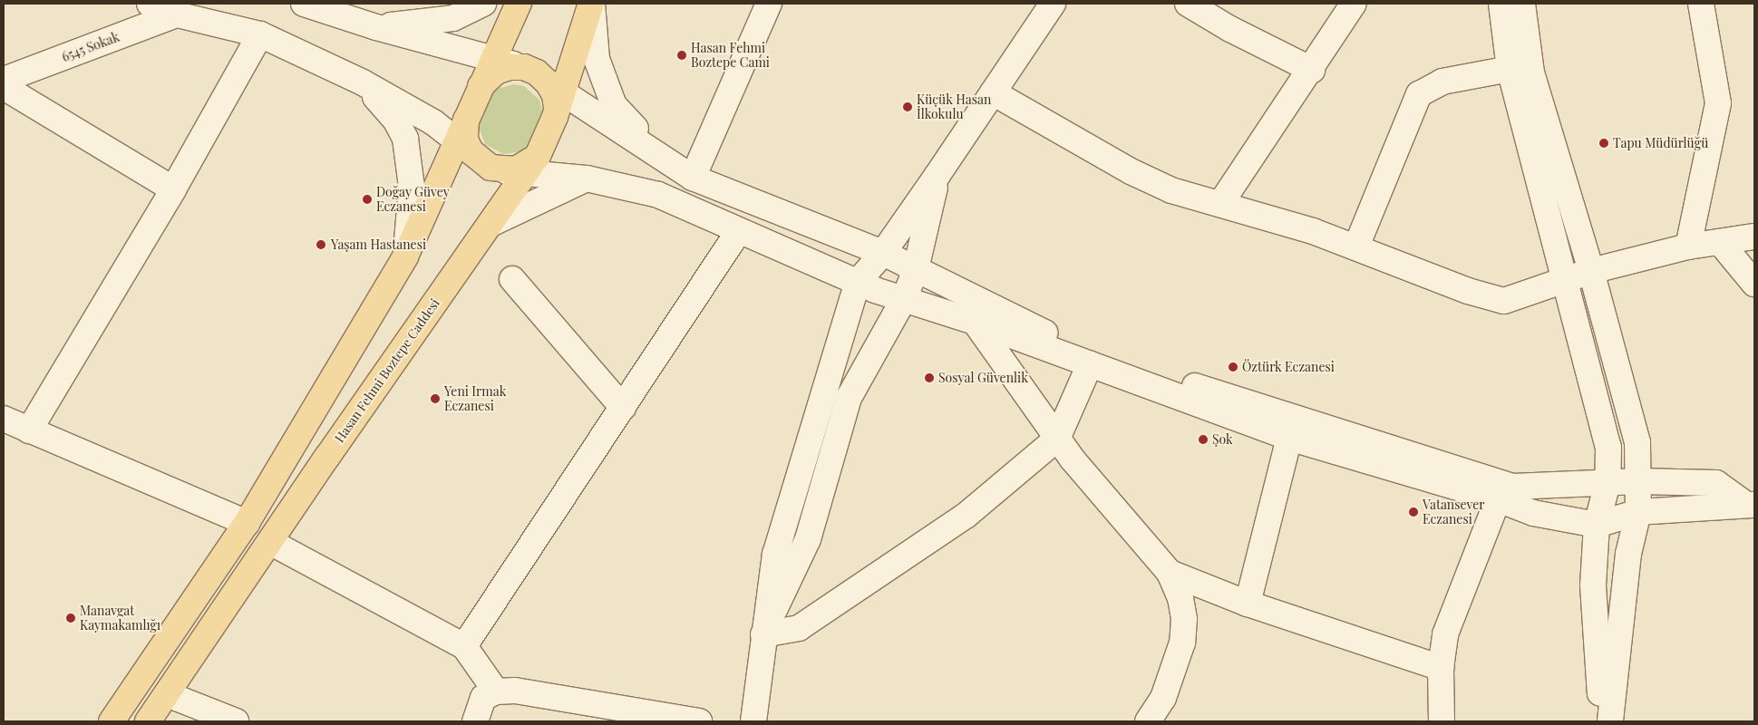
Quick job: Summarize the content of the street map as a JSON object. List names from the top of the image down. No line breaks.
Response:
{"streets":{"main road":["Hasan Fehmi Boztepe Caddesi"],"street":["6545 Sokak"]},"places":["Hasan Fehmi Boztepe Cami","Küçük Hasan İlkokulu","Tapu Müdürlüğü","Doğay Güvey Eczanesi","Yaşam Hastanesi","Öztürk Eczanesi","Sosyal Güvenlik","Yeni Irmak Eczanesi","Şok","Vatansever Eczanesi","Manavgat Kaymakamlığı"]}
